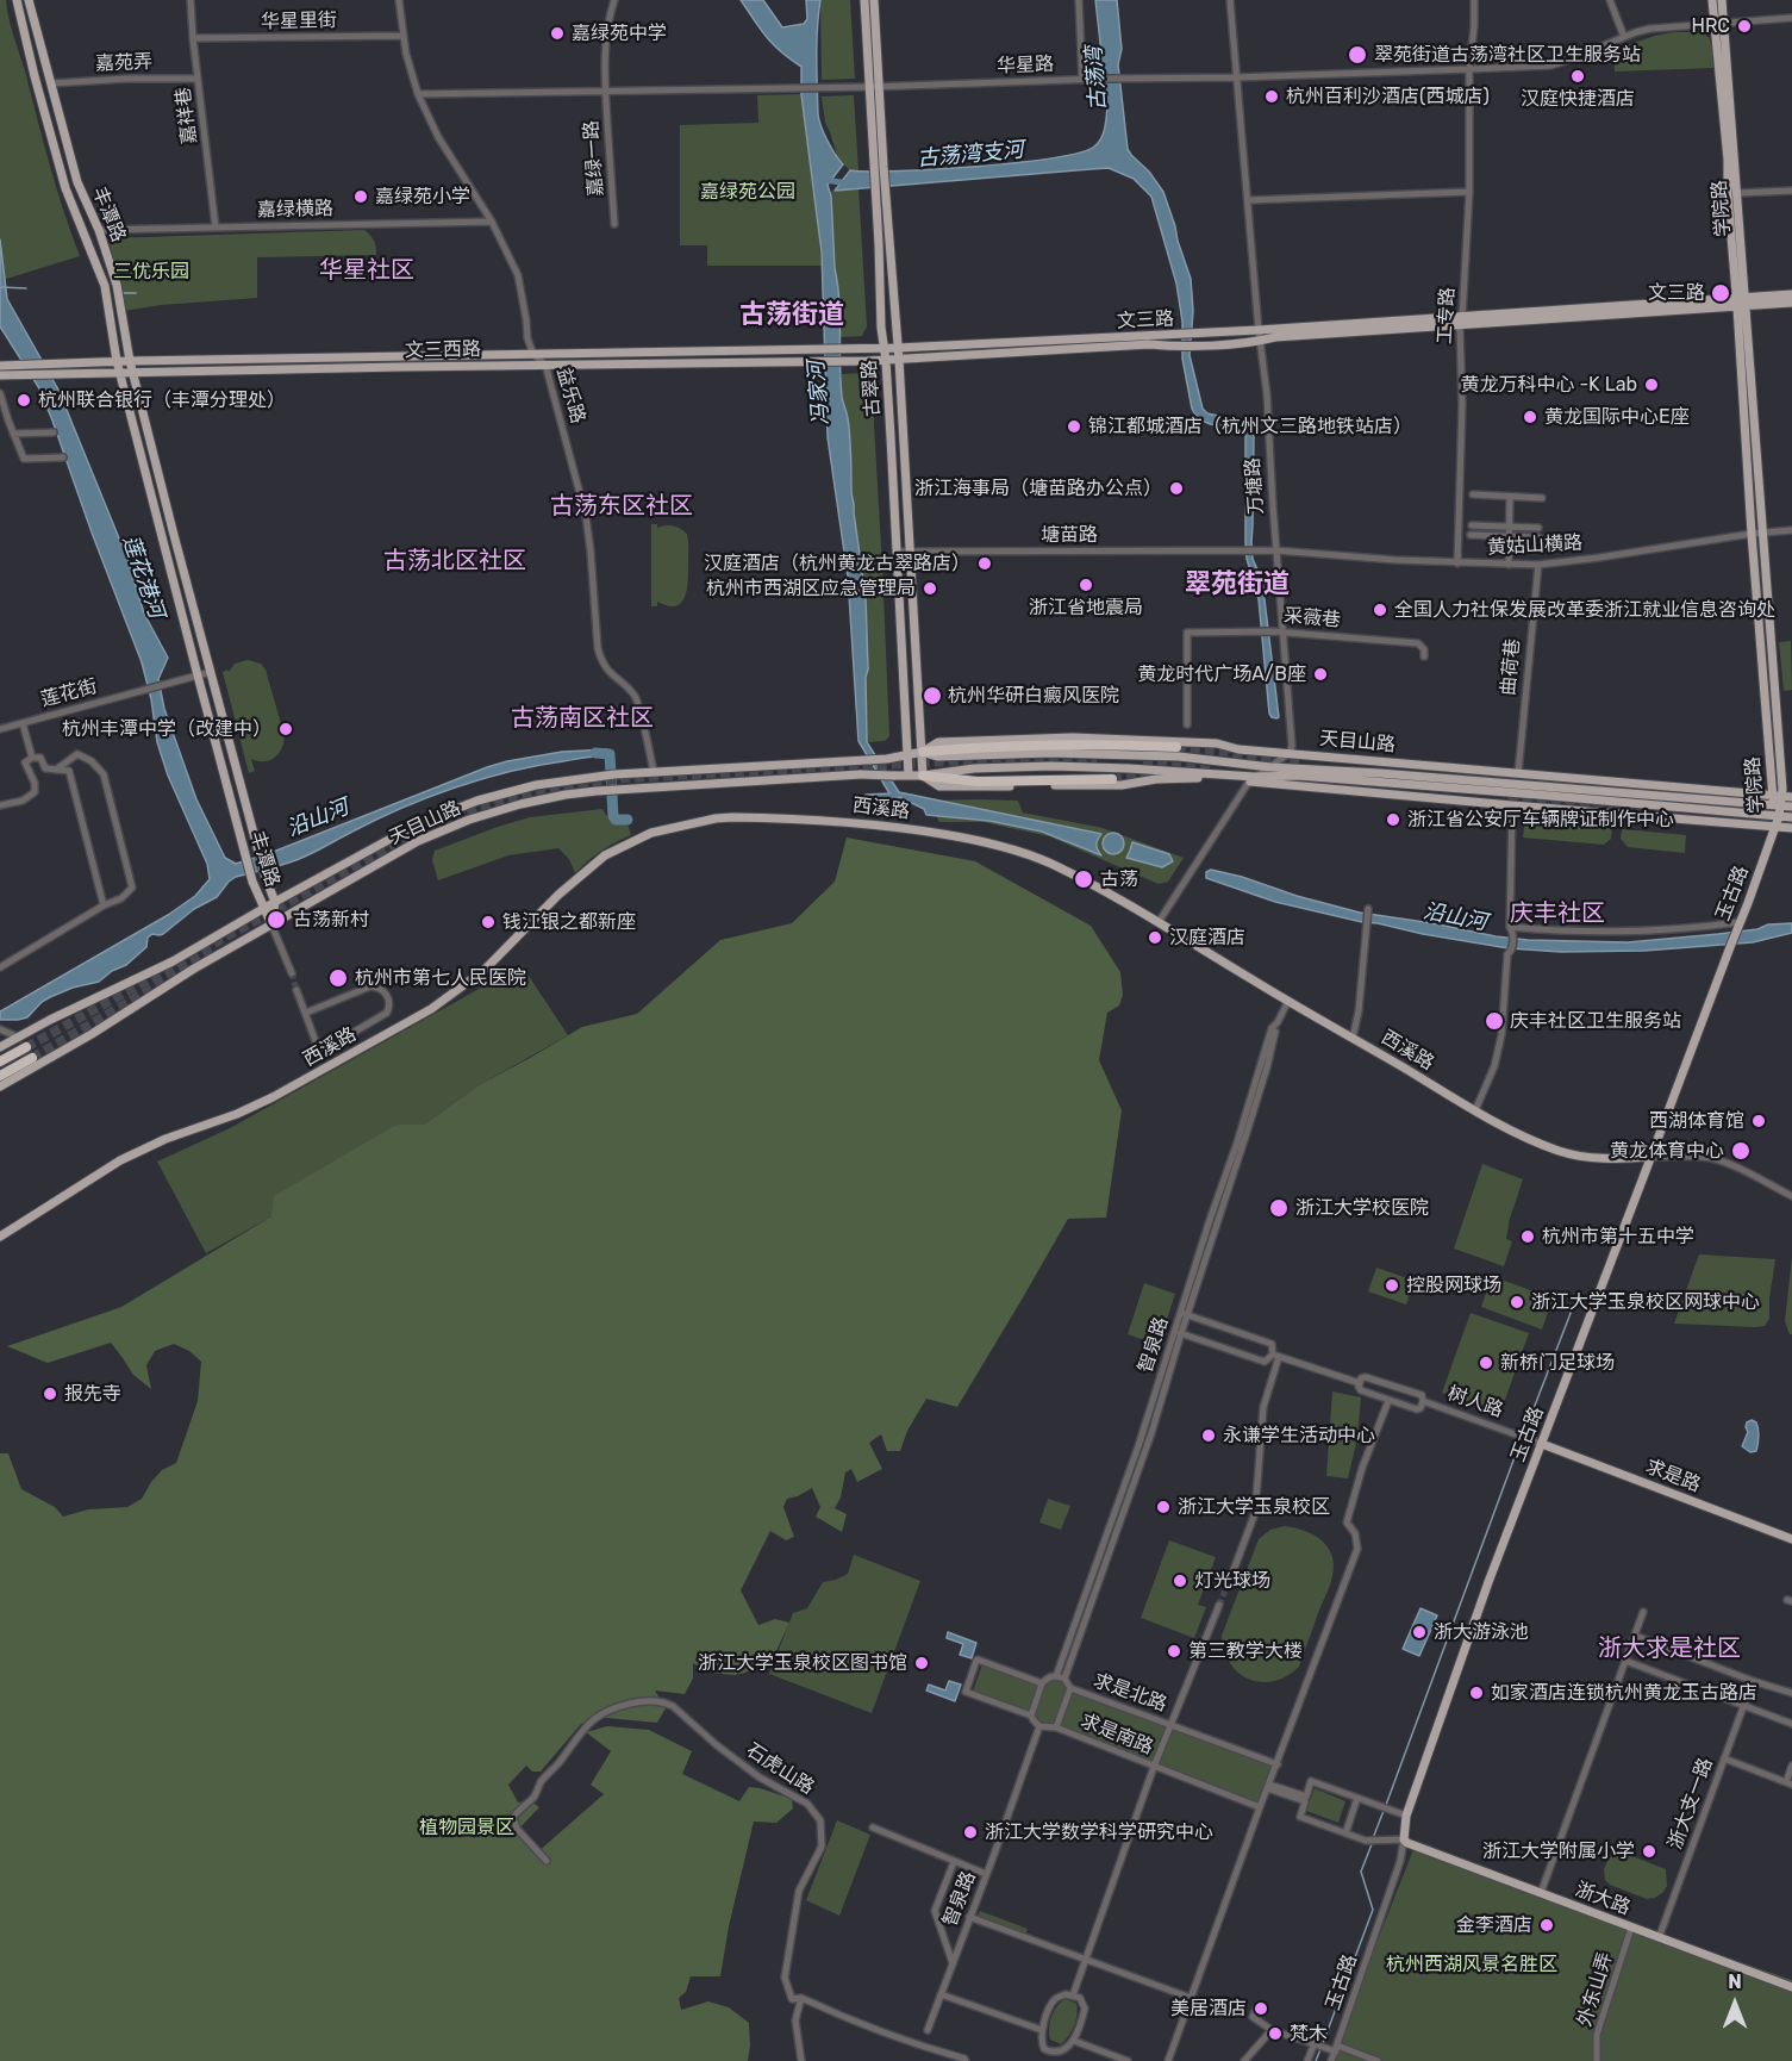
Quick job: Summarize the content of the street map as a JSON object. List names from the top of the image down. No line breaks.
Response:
{"streets":{"main road":["学院路","丰潭路","文三路","文三西路","古翠路","天目山路","西溪路","玉古路","求是路","浙大路"],"street":["华星里街","嘉苑弄","华星路","嘉祥巷","嘉绿一路","嘉绿横路","工专路","益乐路","万塘路","塘苗路","黄姑山横路","采薇巷","曲荷巷","莲花街","智泉路","树人路","求是北路","求是南路","石虎山路","浙大支一路","外东山弄"]},"crossings":[["华星里街","嘉祥巷"],["华星里街","益乐路"],["嘉苑弄","嘉祥巷"],["嘉苑弄","丰潭路"],["华星路","嘉绿一路"],["华星路","学院路"],["华星路","工专路"],["华星路","古翠路"],["华星路","益乐路"],["华星路","万塘路"],["嘉祥巷","嘉绿横路"],["学院路","文三路"],["学院路","黄姑山横路"],["学院路","天目山路"],["学院路","玉古路"],["嘉绿横路","丰潭路"],["嘉绿横路","益乐路"],["丰潭路","文三西路"],["丰潭路","莲花街"],["丰潭路","天目山路"],["工专路","文三路"],["工专路","黄姑山横路"],["文三路","文三西路"],["文三路","古翠路"],["文三路","万塘路"],["文三西路","古翠路"],["文三西路","益乐路"],["古翠路","塘苗路"],["古翠路","天目山路"],["益乐路","天目山路"],["万塘路","塘苗路"],["万塘路","黄姑山横路"],["万塘路","采薇巷"],["万塘路","天目山路"],["塘苗路","黄姑山横路"],["黄姑山横路","曲荷巷"],["曲荷巷","天目山路"],["天目山路","玉古路"],["西溪路","玉古路"],["西溪路","智泉路"],["玉古路","树人路"],["玉古路","求是路"],["玉古路","浙大路"],["智泉路","求是北路"],["智泉路","求是南路"],["树人路","求是路"],["浙大支一路","浙大路"],["浙大路","外东山弄"]],"districts":["华星社区","古荡街道","古荡东区社区","古荡北区社区","翠苑街道","古荡南区社区","庆丰社区","浙大求是社区"],"water":["古荡湾","古荡湾支河","冯家河","莲花港河","沿山河"],"parks":["嘉绿苑公园","三优乐园","植物园景区","杭州西湖风景名胜区"],"places":["HRC","嘉绿苑中学","翠苑街道古荡湾社区卫生服务站","汉庭快捷酒店","杭州百利沙酒店(西城店)","嘉绿苑小学","文三路","黄龙万科中心 -K Lab","杭州联合银行（丰潭分理处）","黄龙国际中心E座","锦江都城酒店（杭州文三路地铁站店）","浙江海事局（塘苗路办公点）","汉庭酒店（杭州黄龙古翠路店）","浙江省地震局","杭州市西湖区应急管理局","全国人力社保发展改革委浙江就业信息咨询处","黄龙时代广场A/B座","杭州华研白癜风医院","杭州丰潭中学（改建中）","浙江省公安厅车辆牌证制作中心","古荡","古荡新村","钱江银之都新座","汉庭酒店","杭州市第七人民医院","庆丰社区卫生服务站","西湖体育馆","黄龙体育中心","浙江大学校医院","杭州市第十五中学","控股网球场","浙江大学玉泉校区网球中心","新桥门足球场","报先寺","永谦学生活动中心","浙江大学玉泉校区","灯光球场","浙大游泳池","第三教学大楼","浙江大学玉泉校区图书馆","如家酒店连锁杭州黄龙玉古路店","浙江大学数学科学研究中心","浙江大学附属小学","金李酒店","美居酒店","梵木"],"north":"top"}
